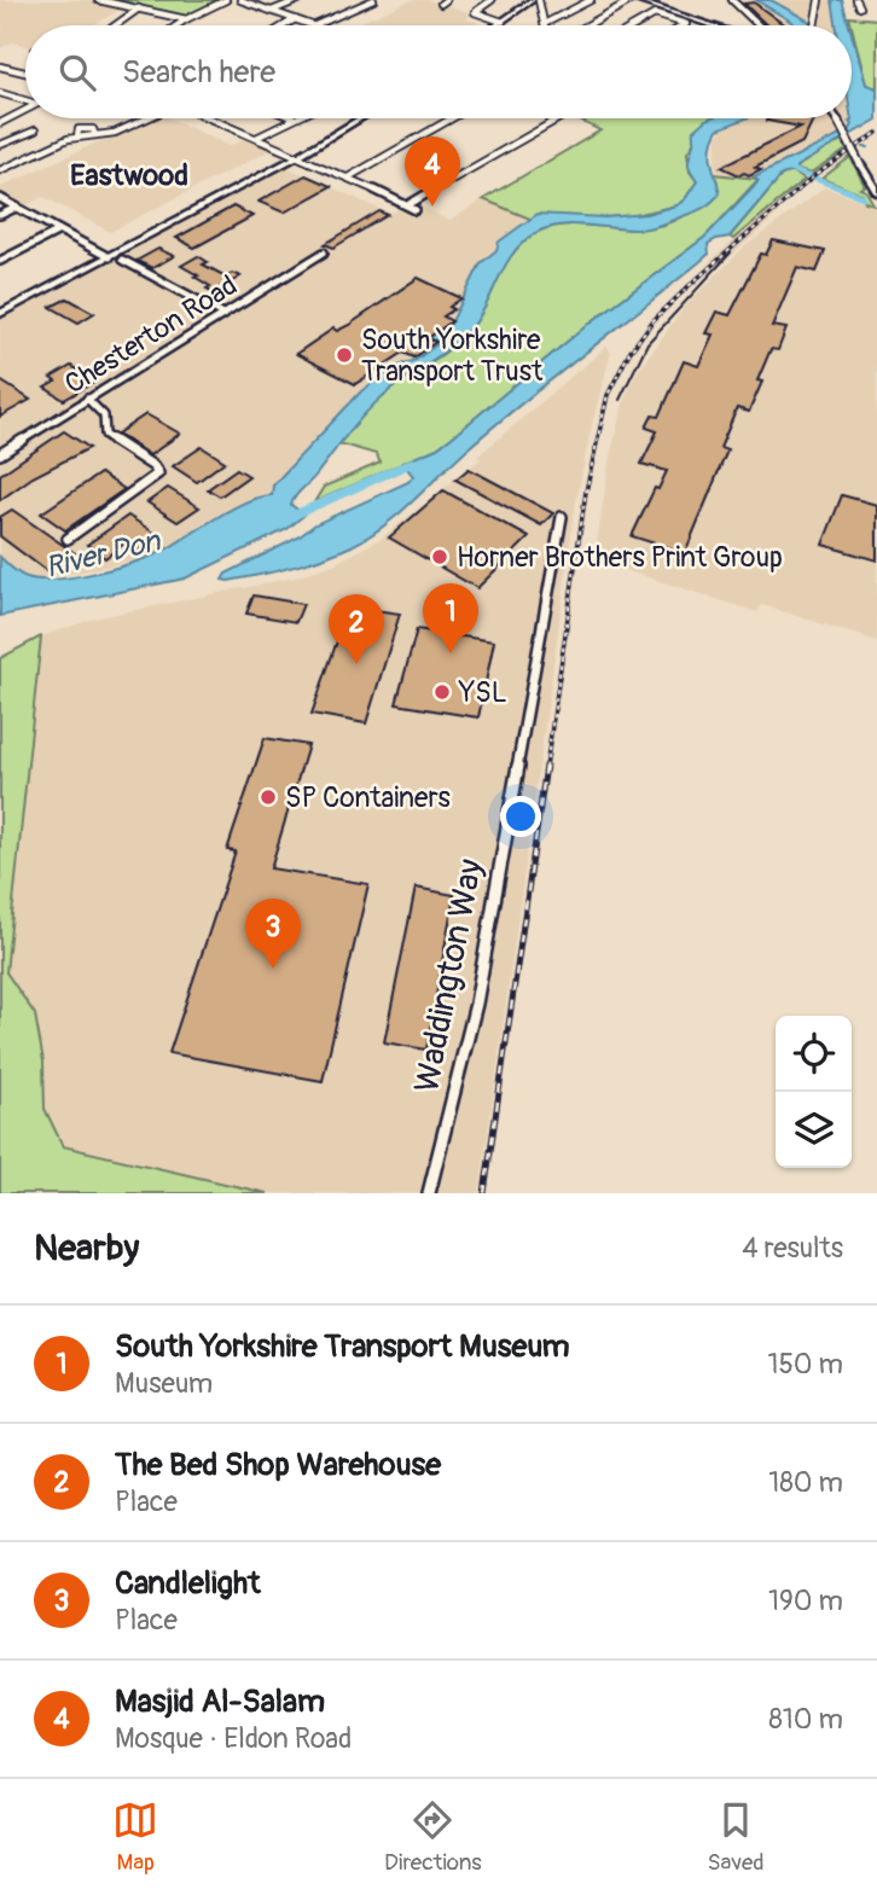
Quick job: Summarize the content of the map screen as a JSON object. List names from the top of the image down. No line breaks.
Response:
{"streets":{"street":["Chesterton Road","Waddington Way"]},"districts":["Eastwood"],"water":["River Don"],"places":["South Yorkshire Transport Trust","Horner Brothers Print Group","YSL","SP Containers"],"page":{"search":"Search here","pins":["4","1","2","3"],"heading":["Nearby","4 results"],"list":[{"mark":"1","name":"South Yorkshire Transport Museum","note":"Museum","value":"150 m"},{"mark":"2","name":"The Bed Shop Warehouse","note":"Place","value":"180 m"},{"mark":"3","name":"Candlelight","note":"Place","value":"190 m"},{"mark":"4","name":"Masjid Al-Salam","note":"Mosque · Eldon Road","value":"810 m"}],"nav":["Map","Directions","Saved"]}}
